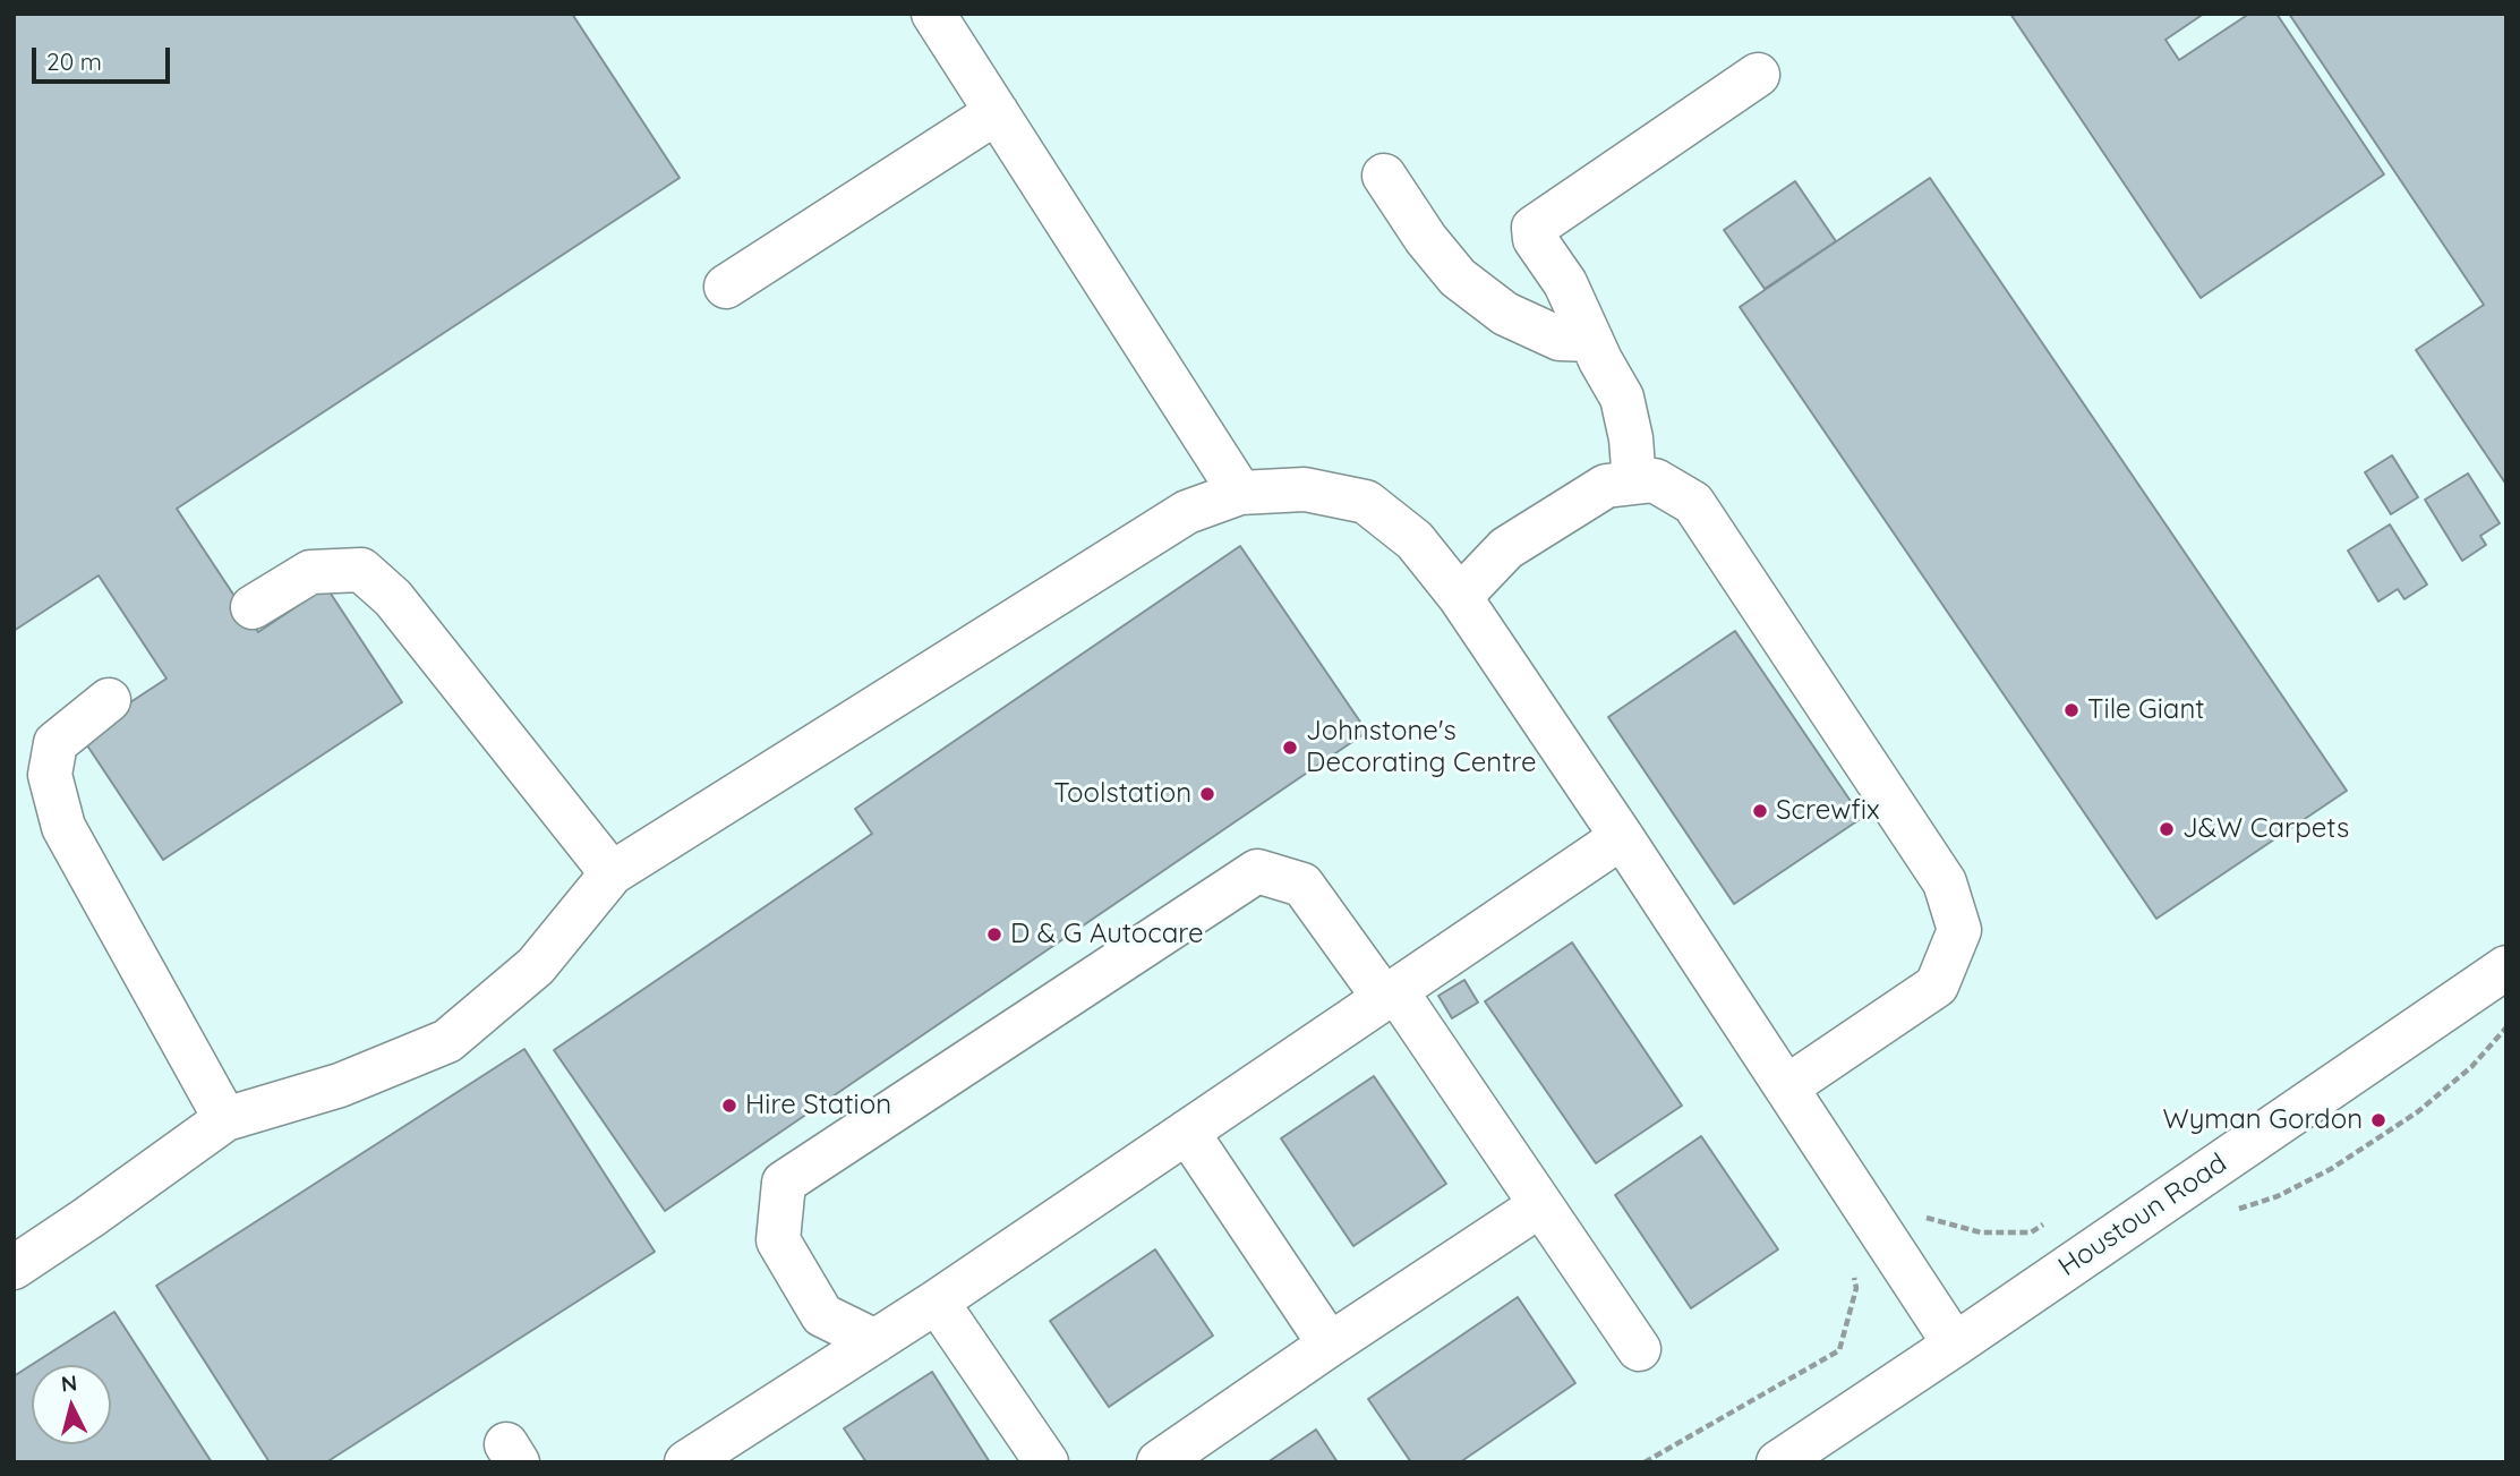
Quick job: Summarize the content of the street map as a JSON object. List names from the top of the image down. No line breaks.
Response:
{"streets":{"street":["Houstoun Road"]},"places":["Tile Giant","Johnstone's Decorating Centre","Toolstation","Screwfix","J&W Carpets","D & G Autocare","Hire Station","Wyman Gordon"],"scale_bar":"20 m","north":"top"}
